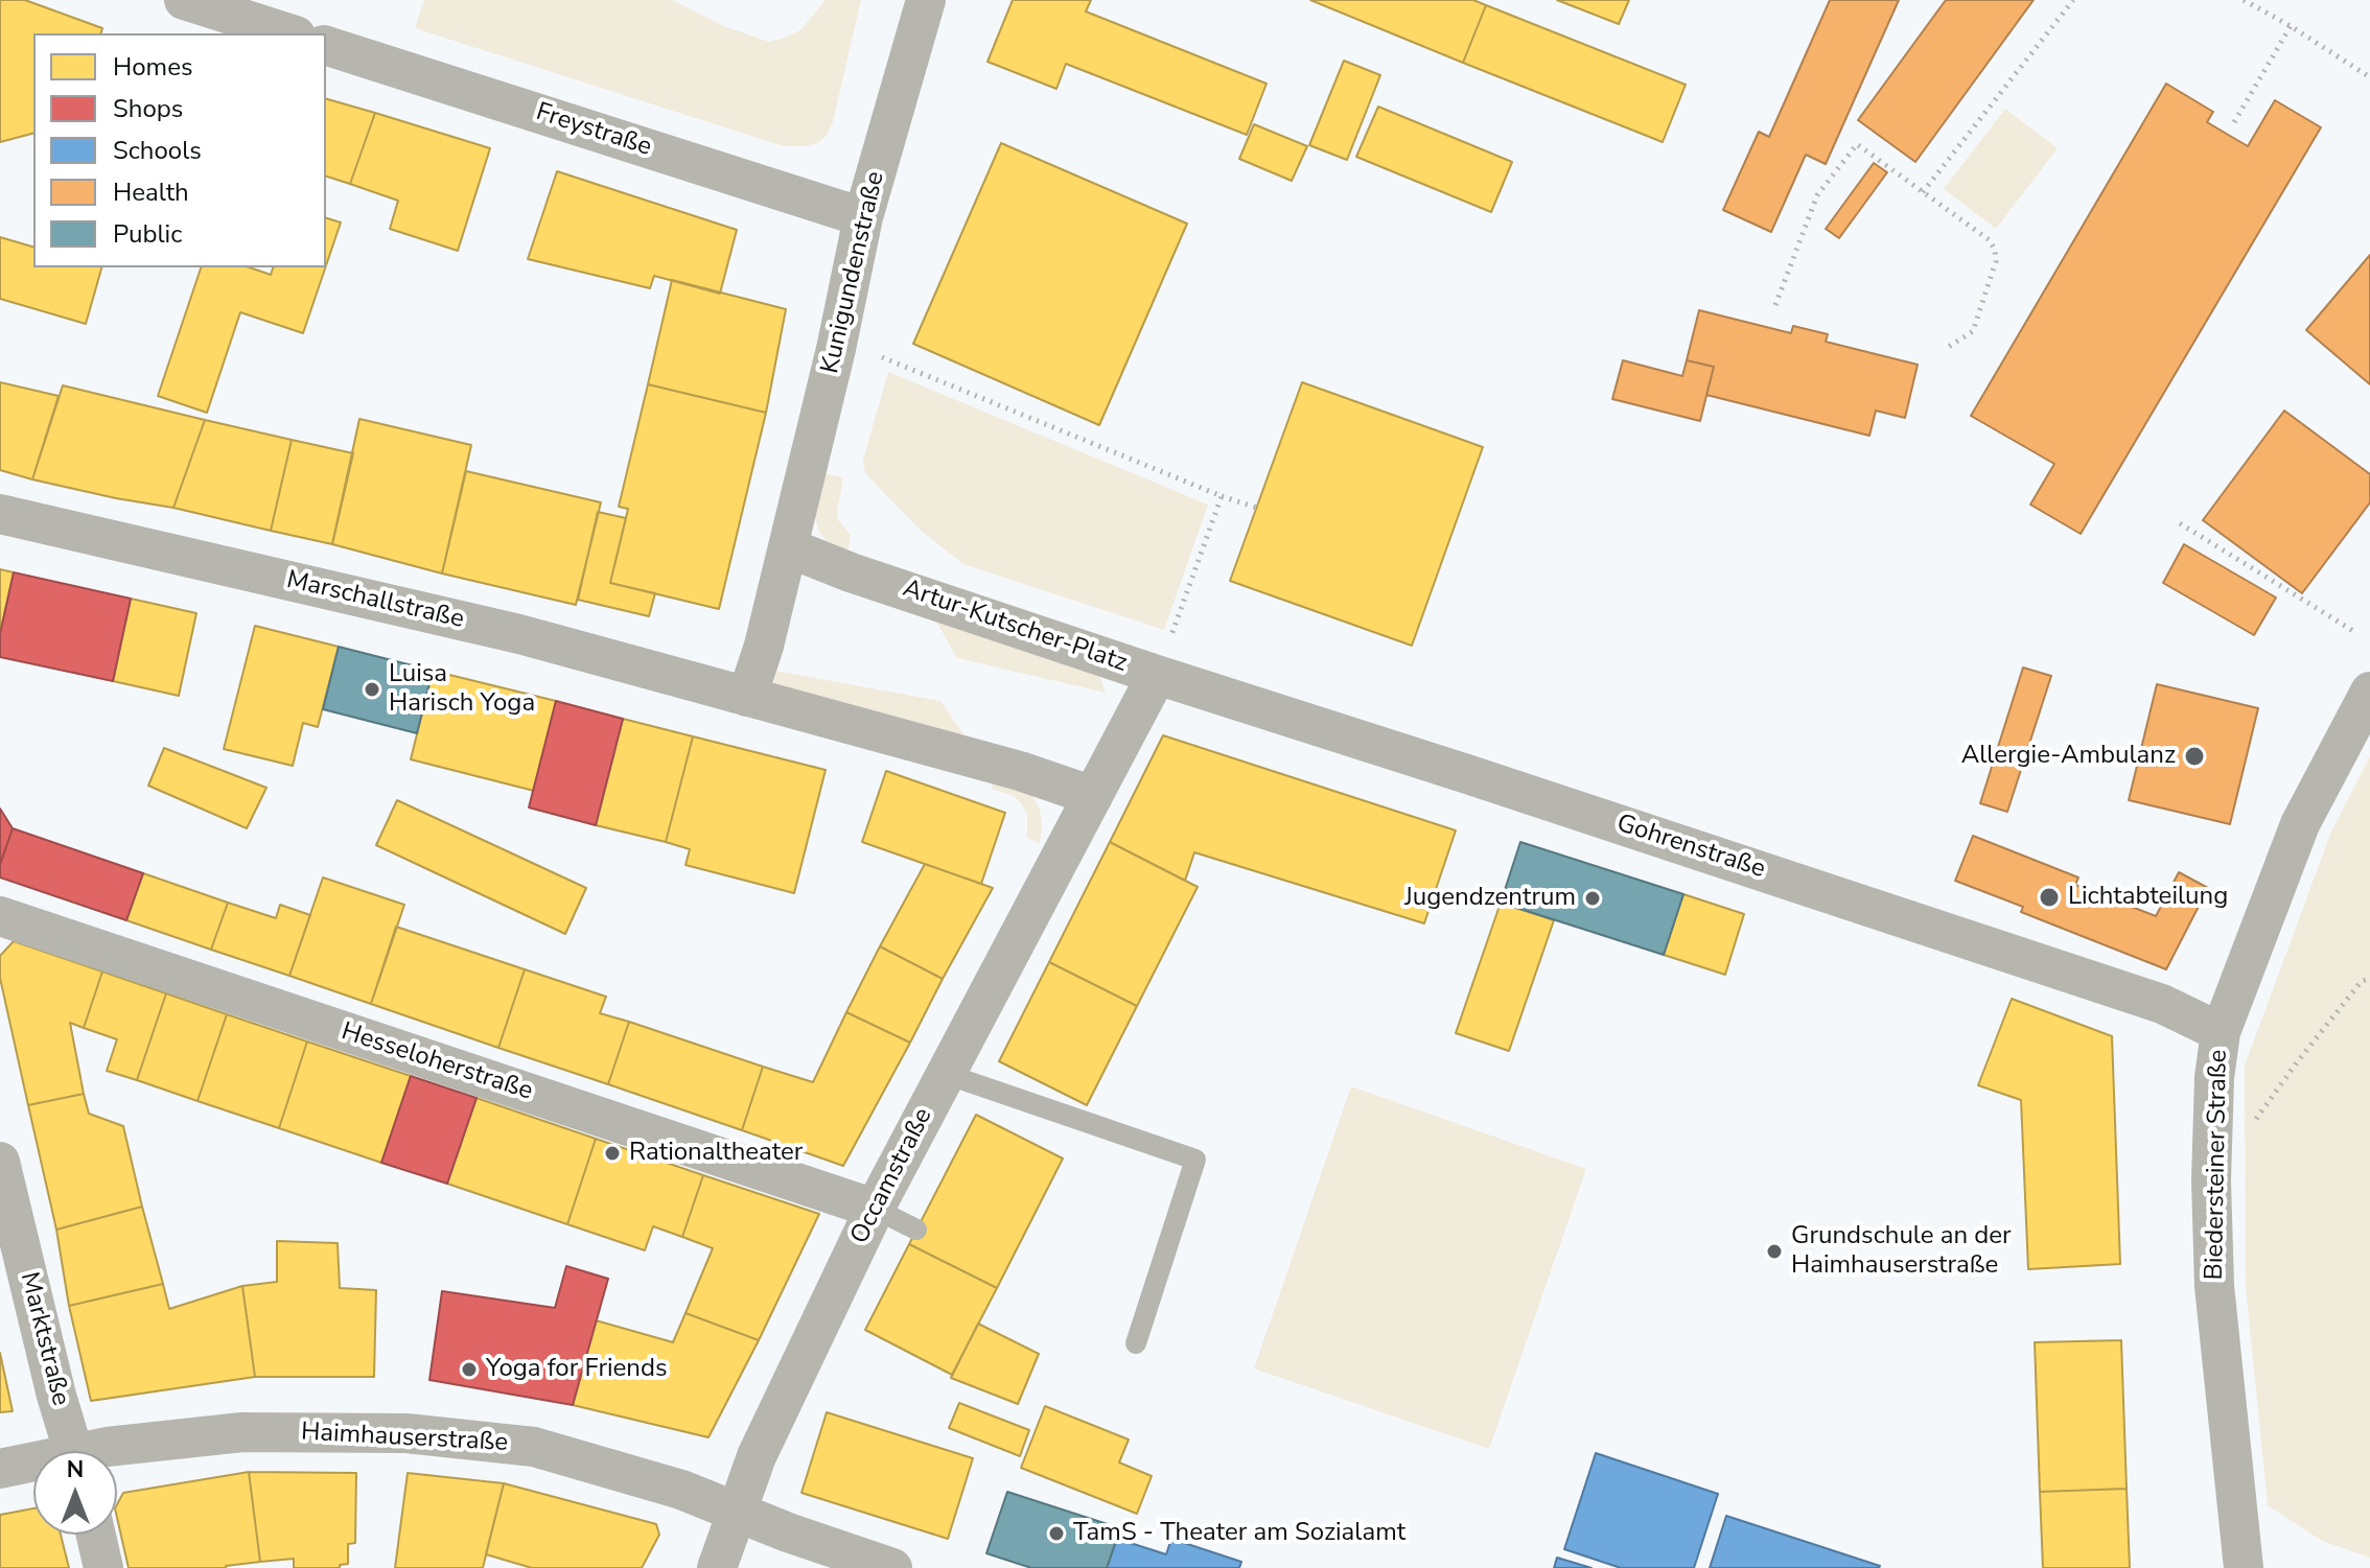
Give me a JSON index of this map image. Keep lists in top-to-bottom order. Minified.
{"streets":{"street":["Freystraße","Kunigundenstraße","Marschallstraße","Artur-Kutscher-Platz","Gohrenstraße","Hesseloherstraße","Biedersteiner Straße","Occamstraße","Marktstraße","Haimhauserstraße"]},"crossings":[["Freystraße","Kunigundenstraße"],["Kunigundenstraße","Artur-Kutscher-Platz"],["Artur-Kutscher-Platz","Gohrenstraße"],["Artur-Kutscher-Platz","Occamstraße"],["Gohrenstraße","Biedersteiner Straße"],["Hesseloherstraße","Occamstraße"],["Occamstraße","Haimhauserstraße"]],"places":["Luisa Harisch Yoga","Allergie-Ambulanz","Lichtabteilung","Jugendzentrum","Rationaltheater","Grundschule an der Haimhauserstraße","Yoga for Friends","TamS - Theater am Sozialamt"],"legend":["Homes","Shops","Schools","Health","Public"],"north":"top"}
